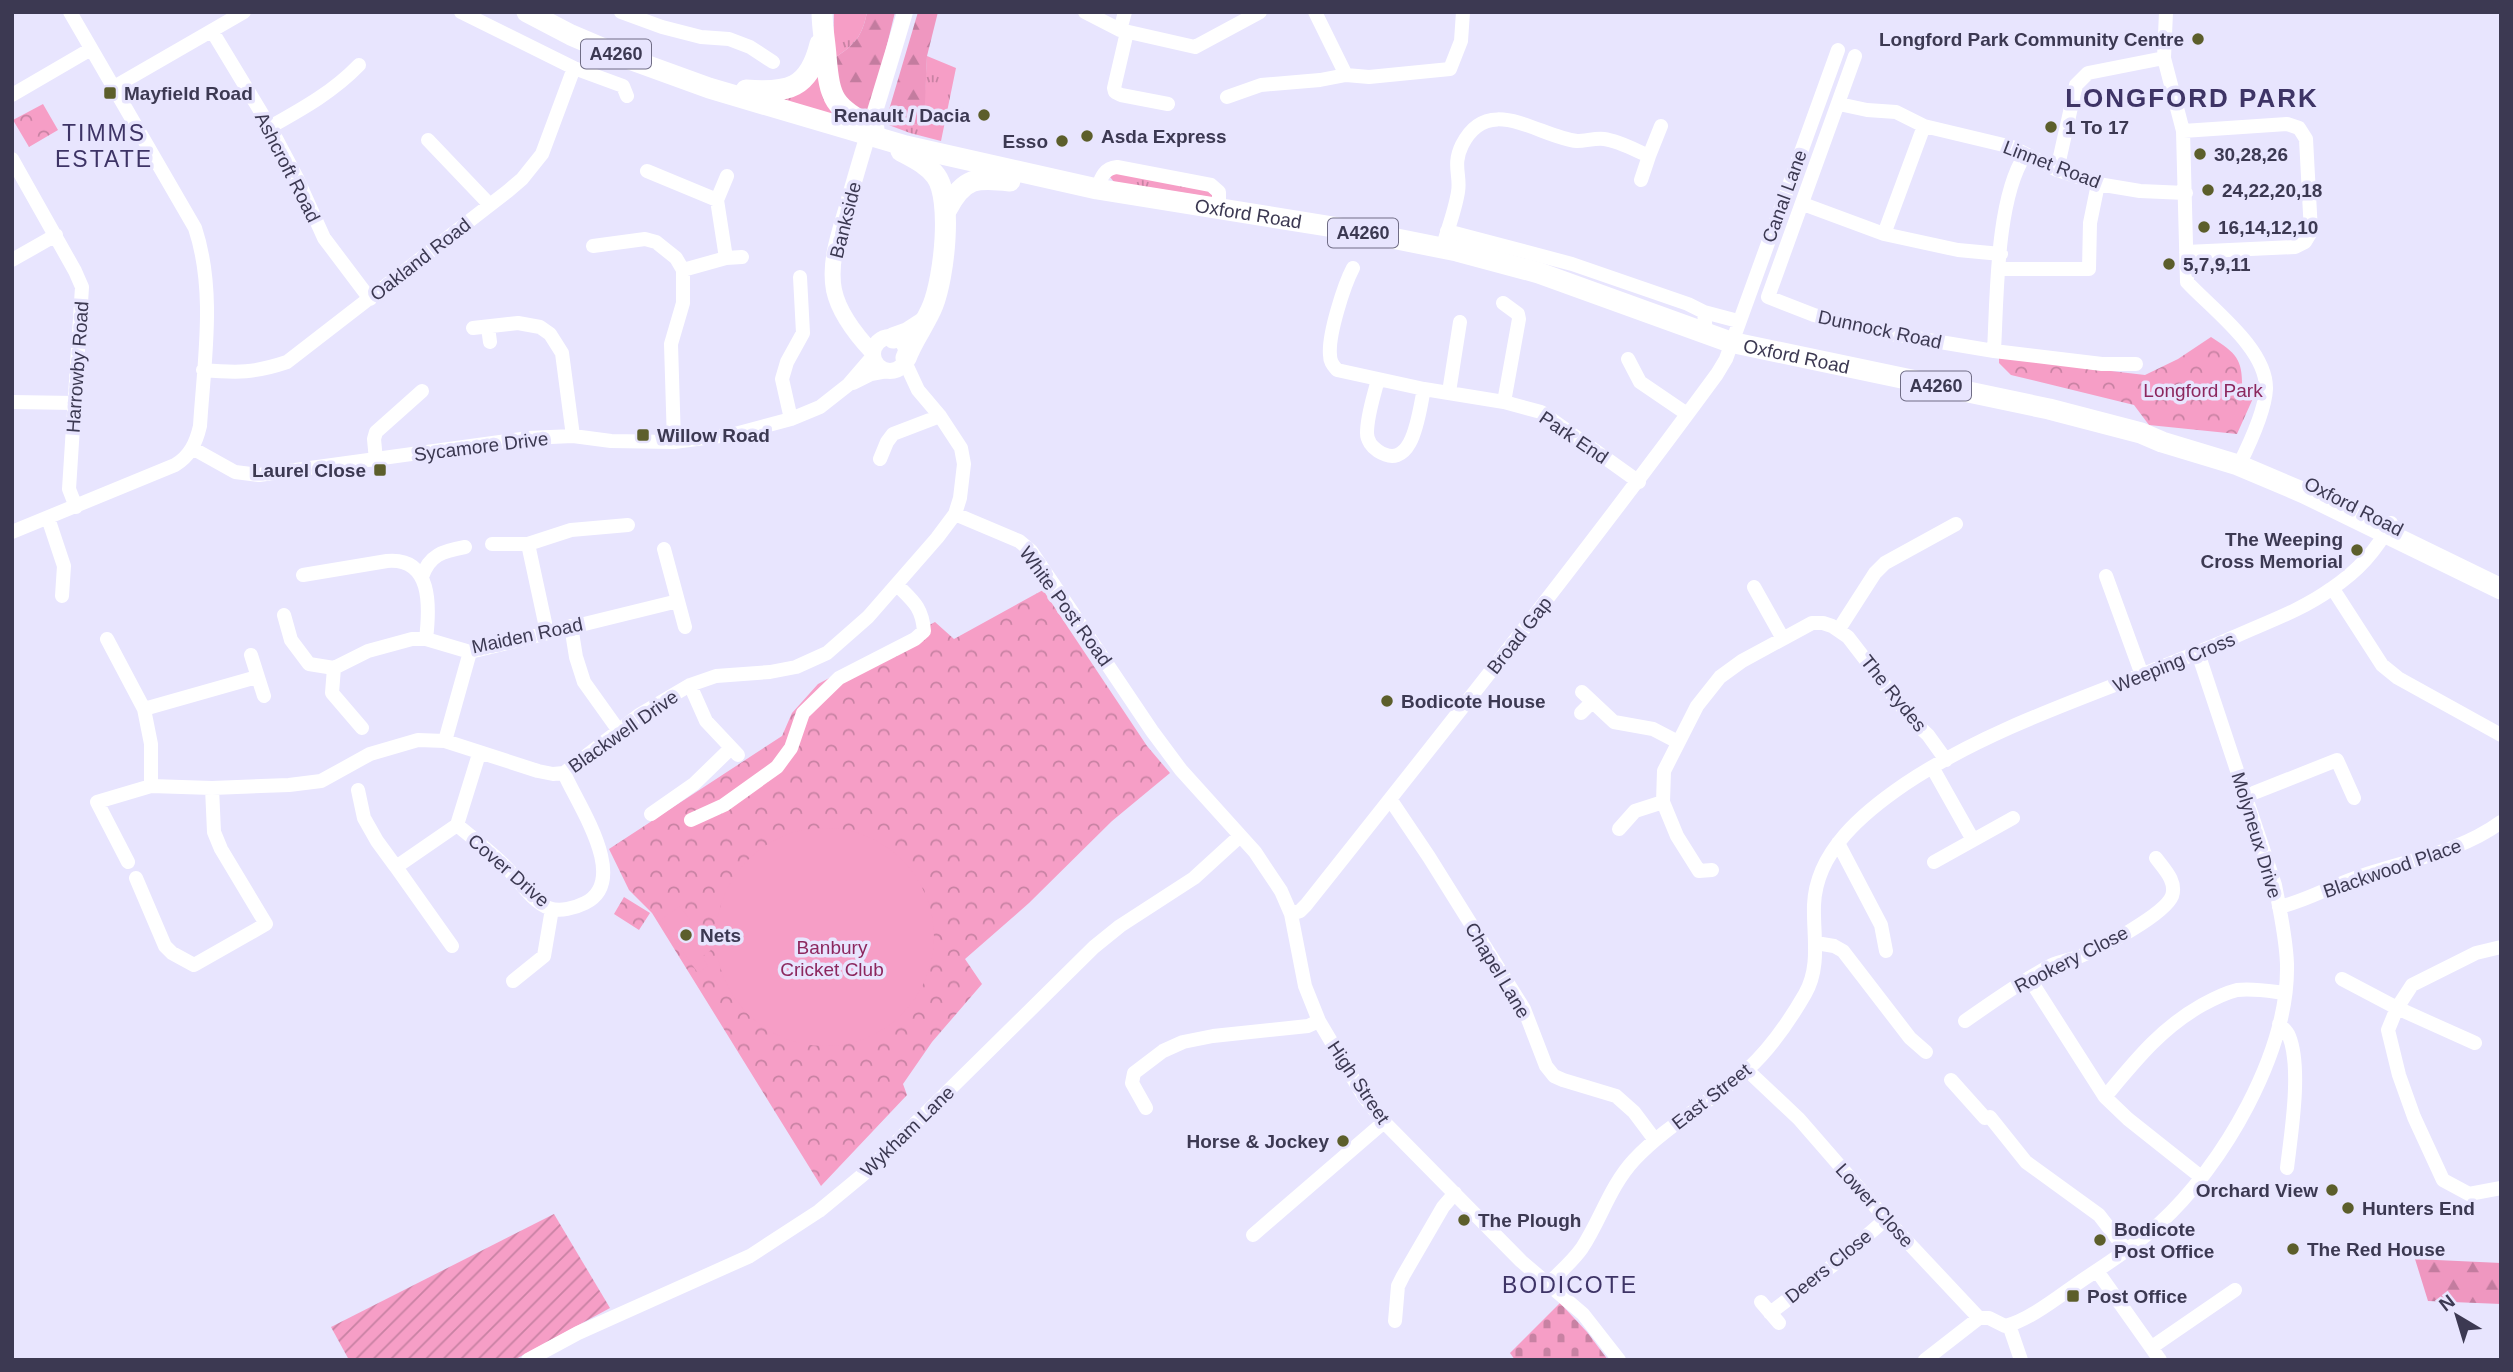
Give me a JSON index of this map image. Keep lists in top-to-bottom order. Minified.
{"streets":{"main road":["A4260","Oxford Road"],"street":["Linnet Road","Ashcroft Road","Canal Lane","Bankside","Oakland Road","Dunnock Road","Harrowby Road","Park End","Sycamore Drive","White Post Road","Maiden Road","Broad Gap","Weeping Cross","The Rydes","Blackwell Drive","Molyneux Drive","Blackwood Place","Cover Drive","Rookery Close","Chapel Lane","High Street","East Street","Wykham Lane","Lower Close","Deers Close"]},"crossings":[["Ashcroft Road","Oakland Road"],["Canal Lane","Oxford Road"],["Canal Lane","Broad Gap"],["Oxford Road","Broad Gap"],["Oxford Road","Weeping Cross"],["Bankside","Sycamore Drive"],["Park End","Broad Gap"],["White Post Road","Blackwell Drive"],["White Post Road","High Street"],["White Post Road","Wykham Lane"],["Broad Gap","Chapel Lane"],["Broad Gap","High Street"],["Weeping Cross","The Rydes"],["Weeping Cross","Molyneux Drive"],["Weeping Cross","East Street"],["Blackwell Drive","Cover Drive"],["Molyneux Drive","Blackwood Place"],["Chapel Lane","East Street"],["High Street","East Street"],["High Street","Wykham Lane"],["East Street","Lower Close"],["Lower Close","Deers Close"]],"districts":["LONGFORD PARK","TIMMS ESTATE","BODICOTE"],"parks":["Longford Park","Banbury Cricket Club"],"places":{"other":["Longford Park Community Centre","Renault / Dacia","1 To 17","Asda Express","Esso","30,28,26","24,22,20,18","16,14,12,10","5,7,9,11","The Weeping Cross Memorial","Bodicote House","Nets","Horse & Jockey","Orchard View","Hunters End","The Plough","Bodicote Post Office","The Red House"],"transit":["Mayfield Road","Willow Road","Laurel Close","Post Office"]},"north":"top left"}
